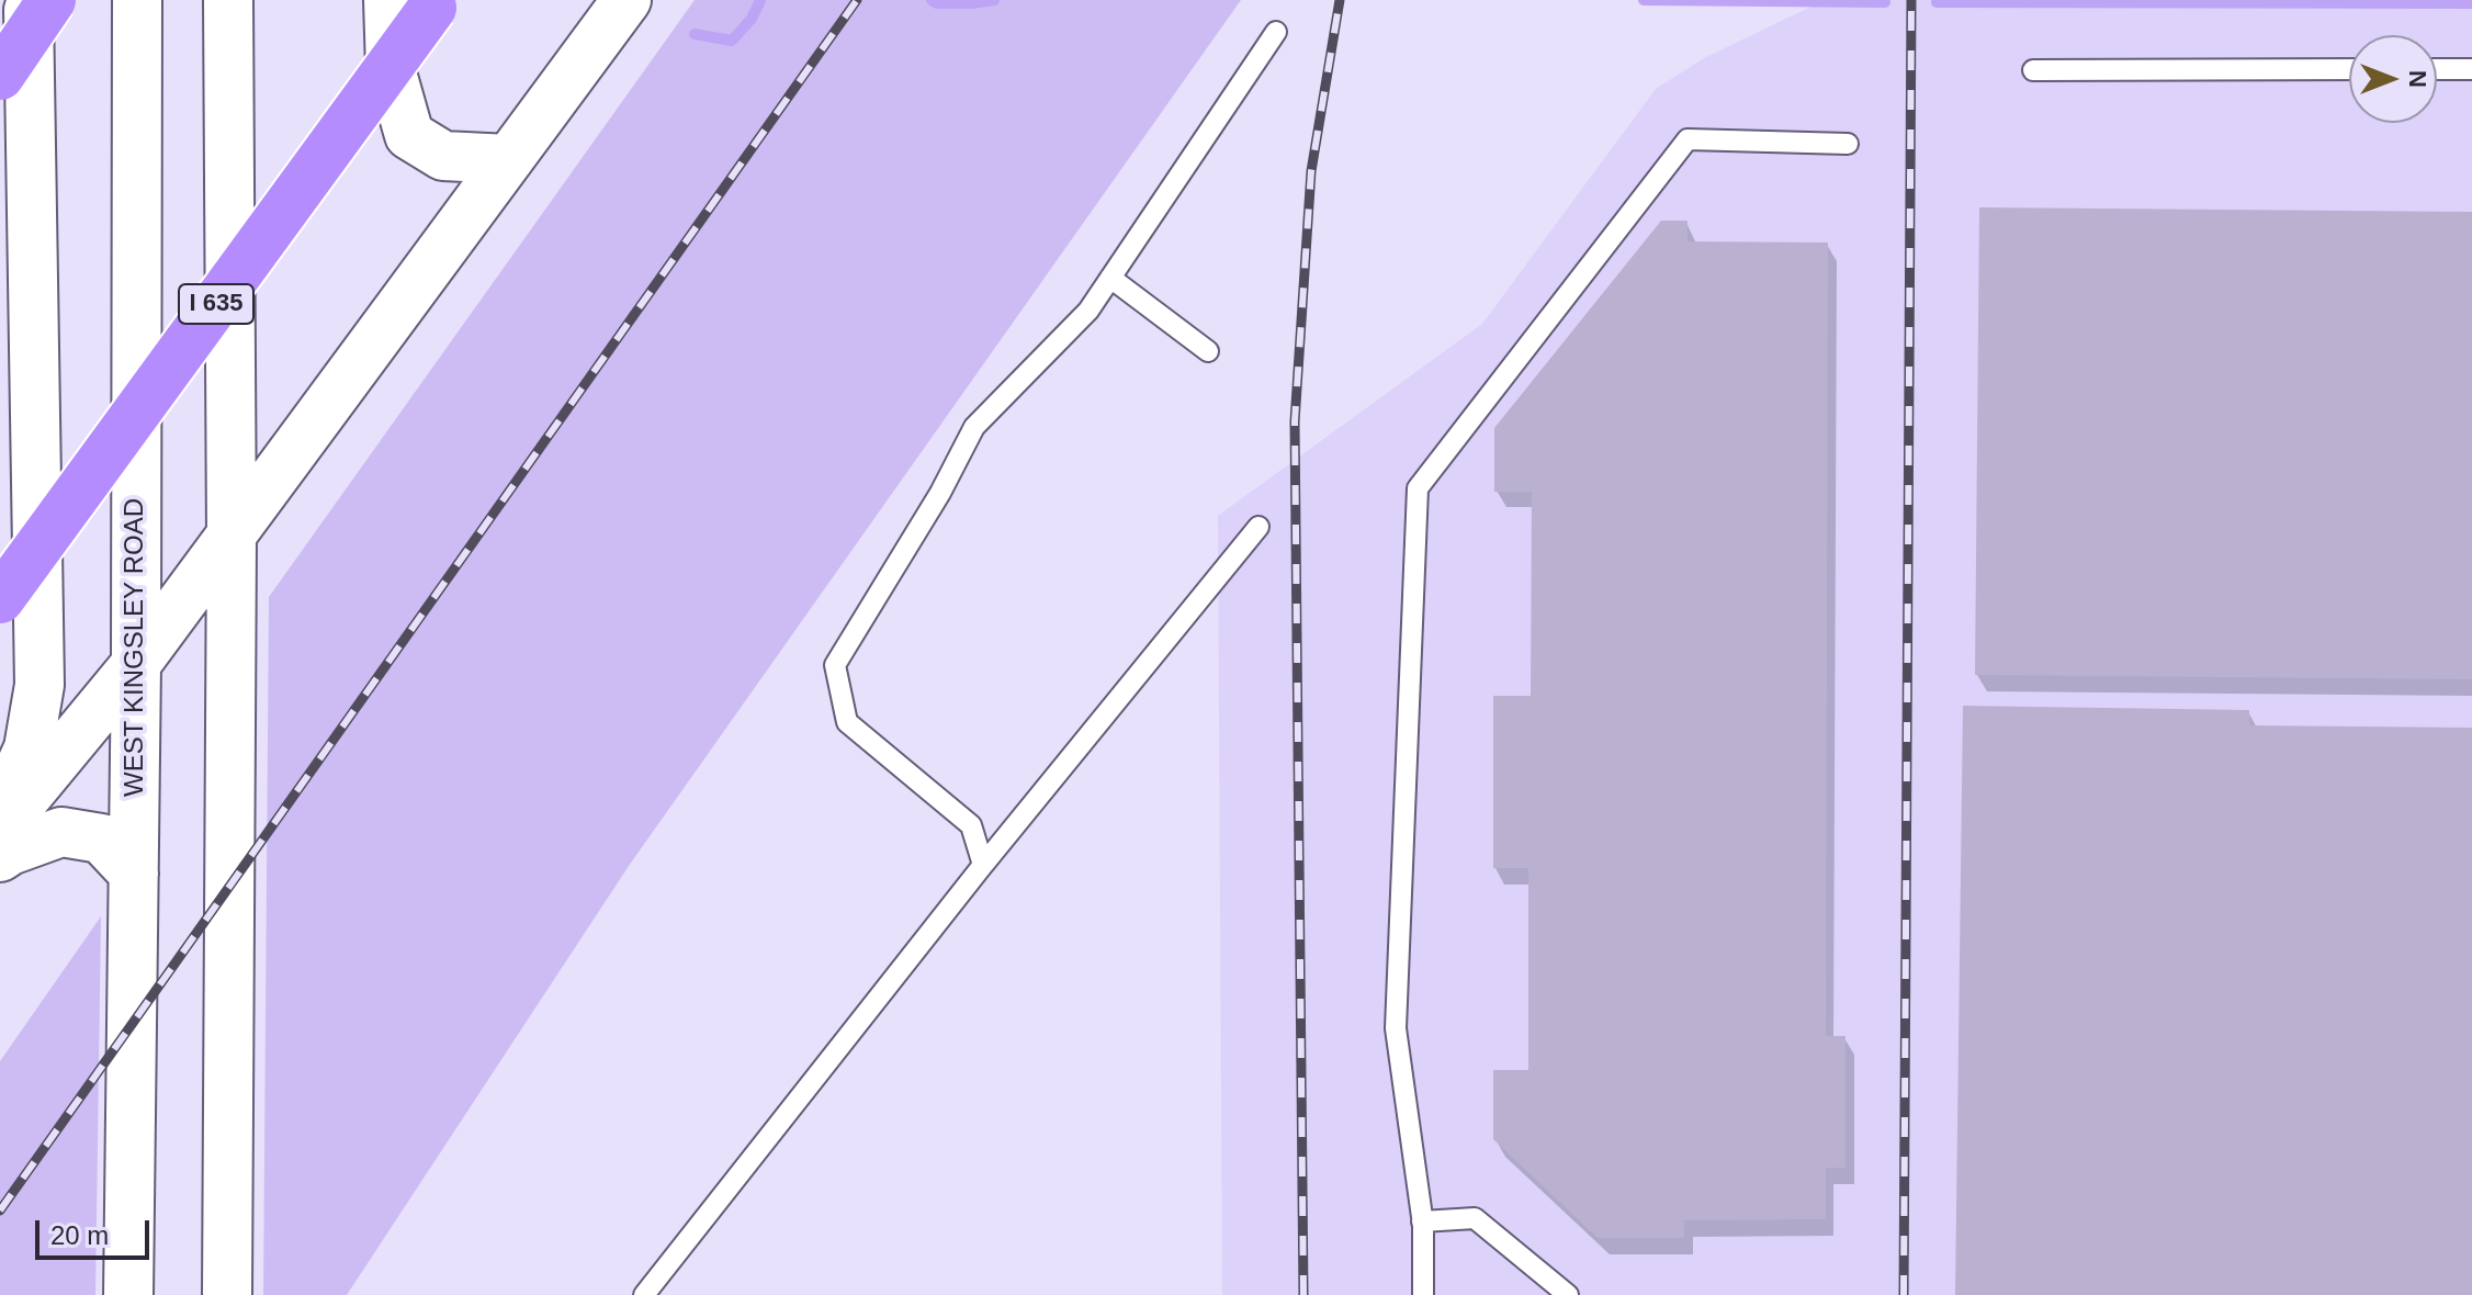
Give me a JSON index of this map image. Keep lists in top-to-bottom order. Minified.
{"streets":{"highway":["I 635"],"main road":["WEST KINGSLEY ROAD"]},"scale_bar":"20 m","north":"right"}
